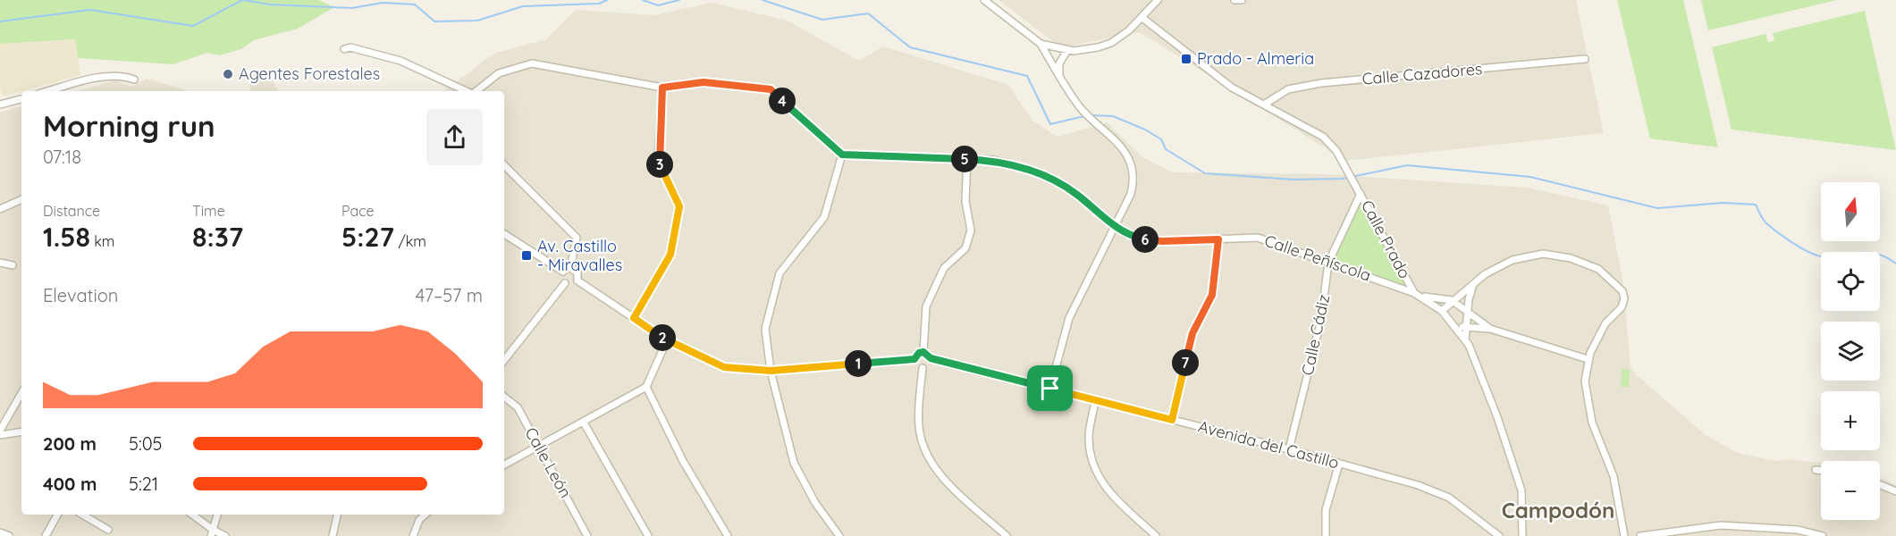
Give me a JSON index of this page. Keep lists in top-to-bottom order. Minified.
{"streets":{"street":["Calle Cazadores","Calle Prado","Calle Peñíscola","Calle Cádiz","Avenida del Castillo","Calle León"]},"crossings":[["Calle Cazadores","Calle Prado"],["Calle Prado","Calle Peñíscola"],["Calle Prado","Calle Cádiz"],["Calle Peñíscola","Calle Cádiz"],["Calle Cádiz","Avenida del Castillo"]],"districts":["Campodón"],"places":{"transit":["Prado - Almeria","Av. Castillo - Miravalles"],"other":["Agentes Forestales"]},"north":"top","page":{"pins":["4","5","3","6","2","7","1"],"heading":["Morning run","07:18"],"map_buttons":["+","−"],"stats":[["Distance","1.58 km"],["Time","8:37"],["Pace","5:27 /km"]],"chart":["Elevation","47–57 m"],"list":[{"name":"200 m","note":"5:05"},{"name":"400 m","note":"5:21"}]}}
